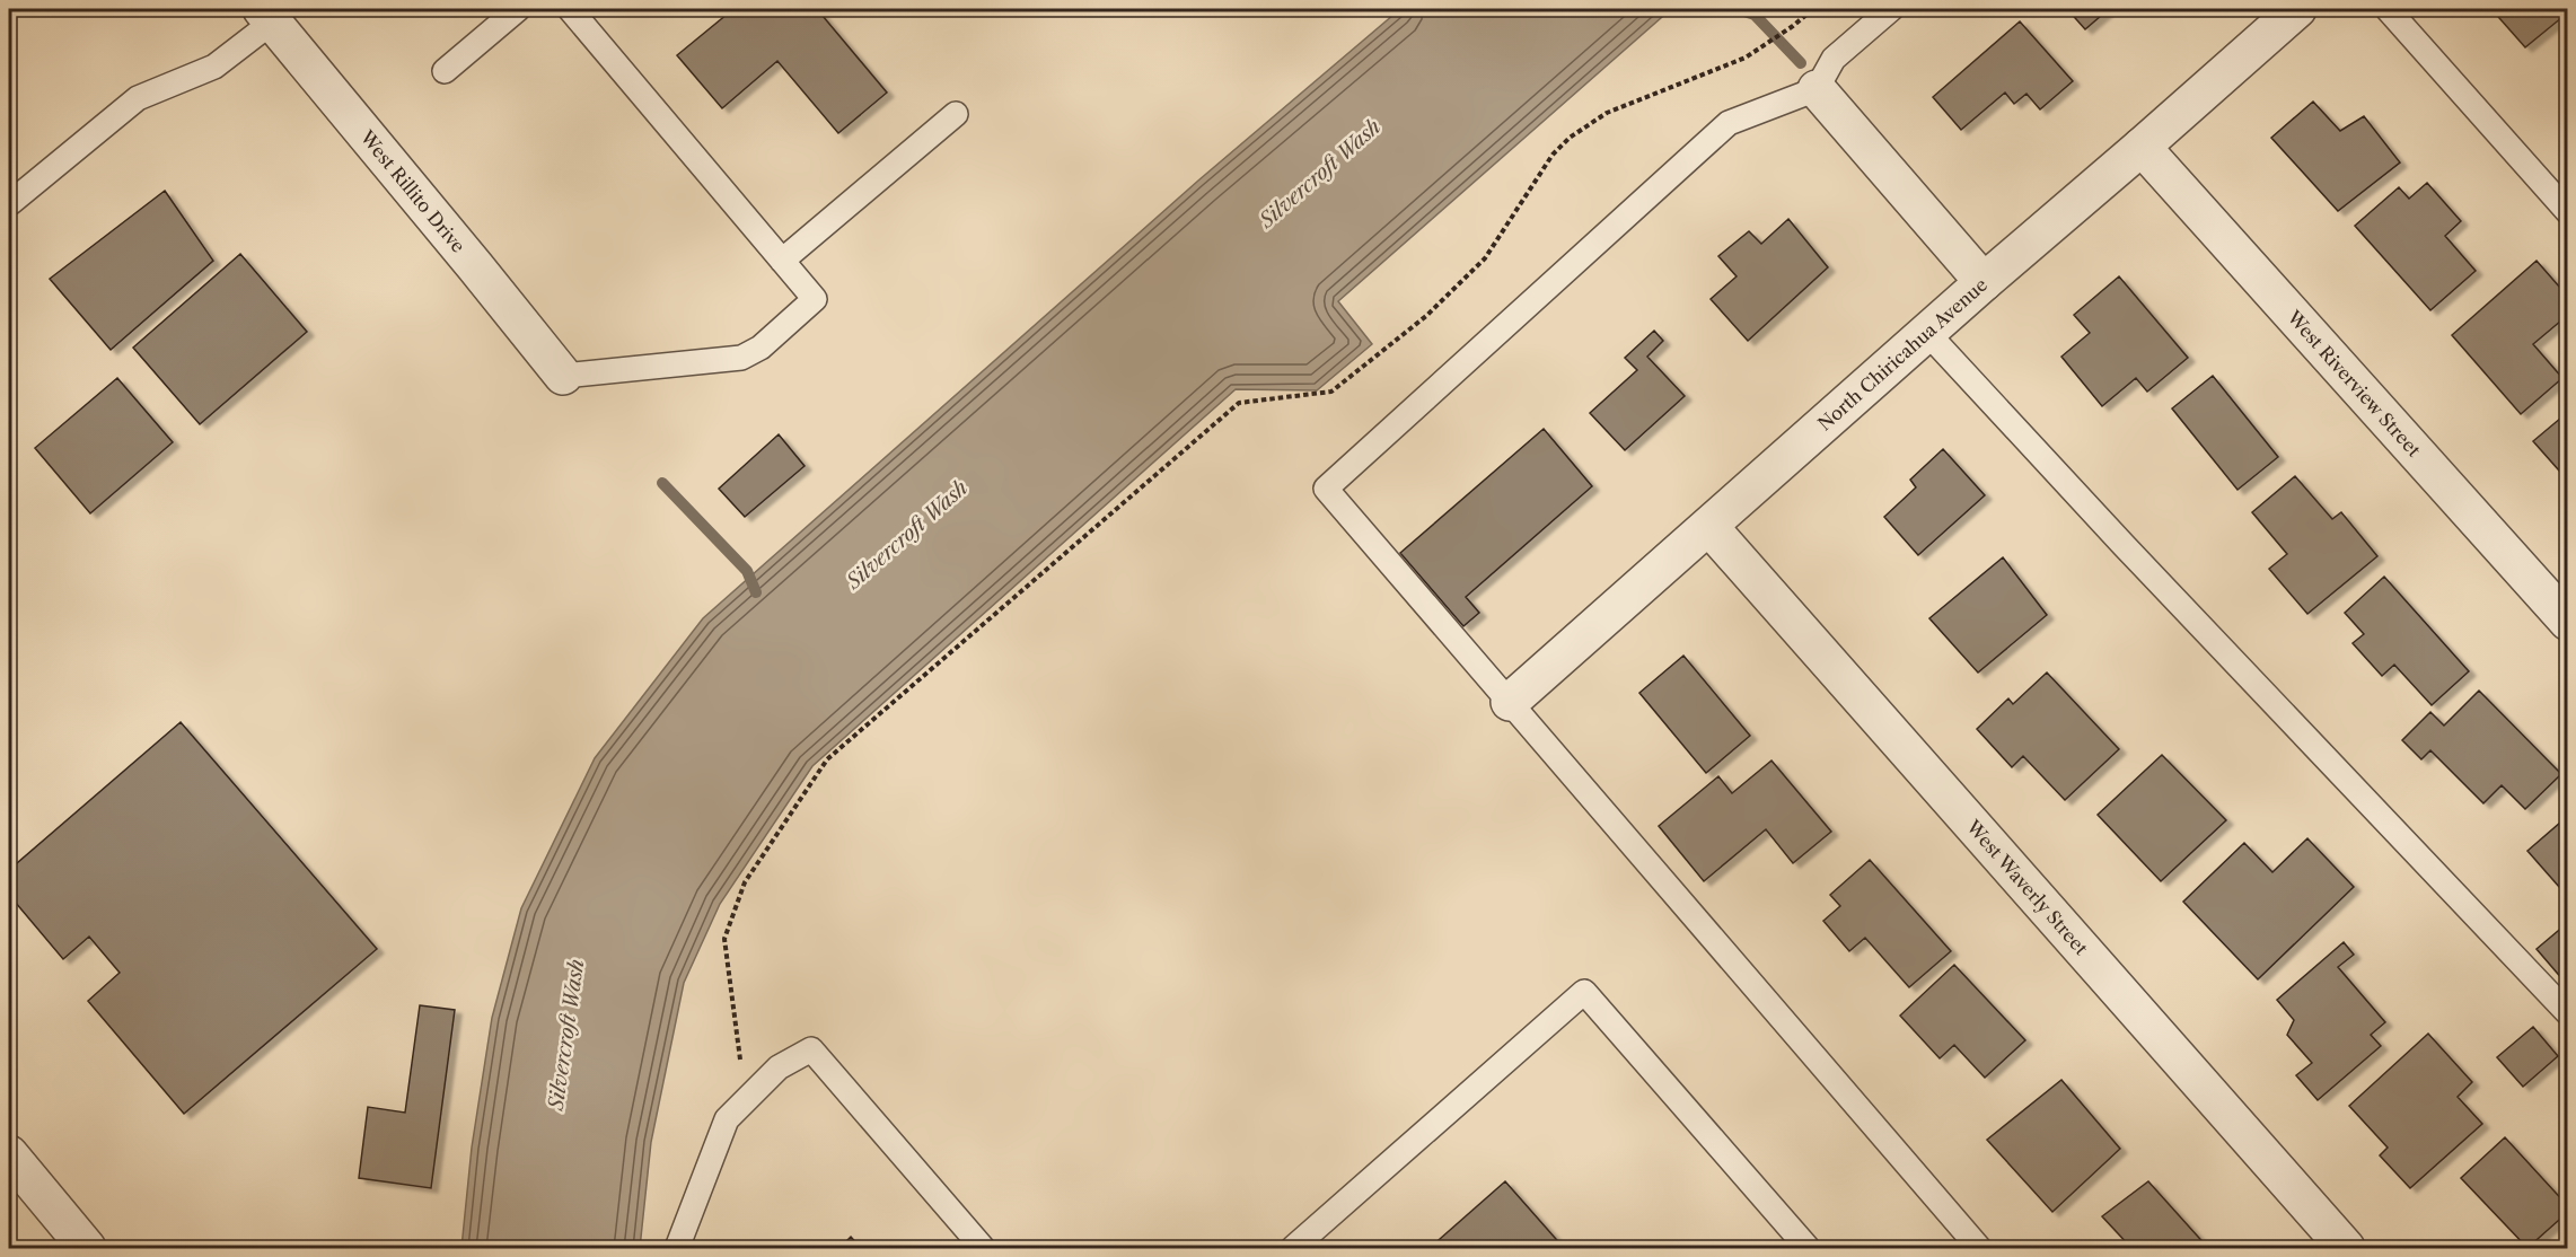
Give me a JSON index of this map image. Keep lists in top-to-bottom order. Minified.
{"streets":{"street":["West Rillito Drive","North Chiricahua Avenue","West Riverview Street","West Waverly Street"]},"crossings":[["North Chiricahua Avenue","West Riverview Street"],["North Chiricahua Avenue","West Waverly Street"]],"water":["Silvercroft Wash"]}
